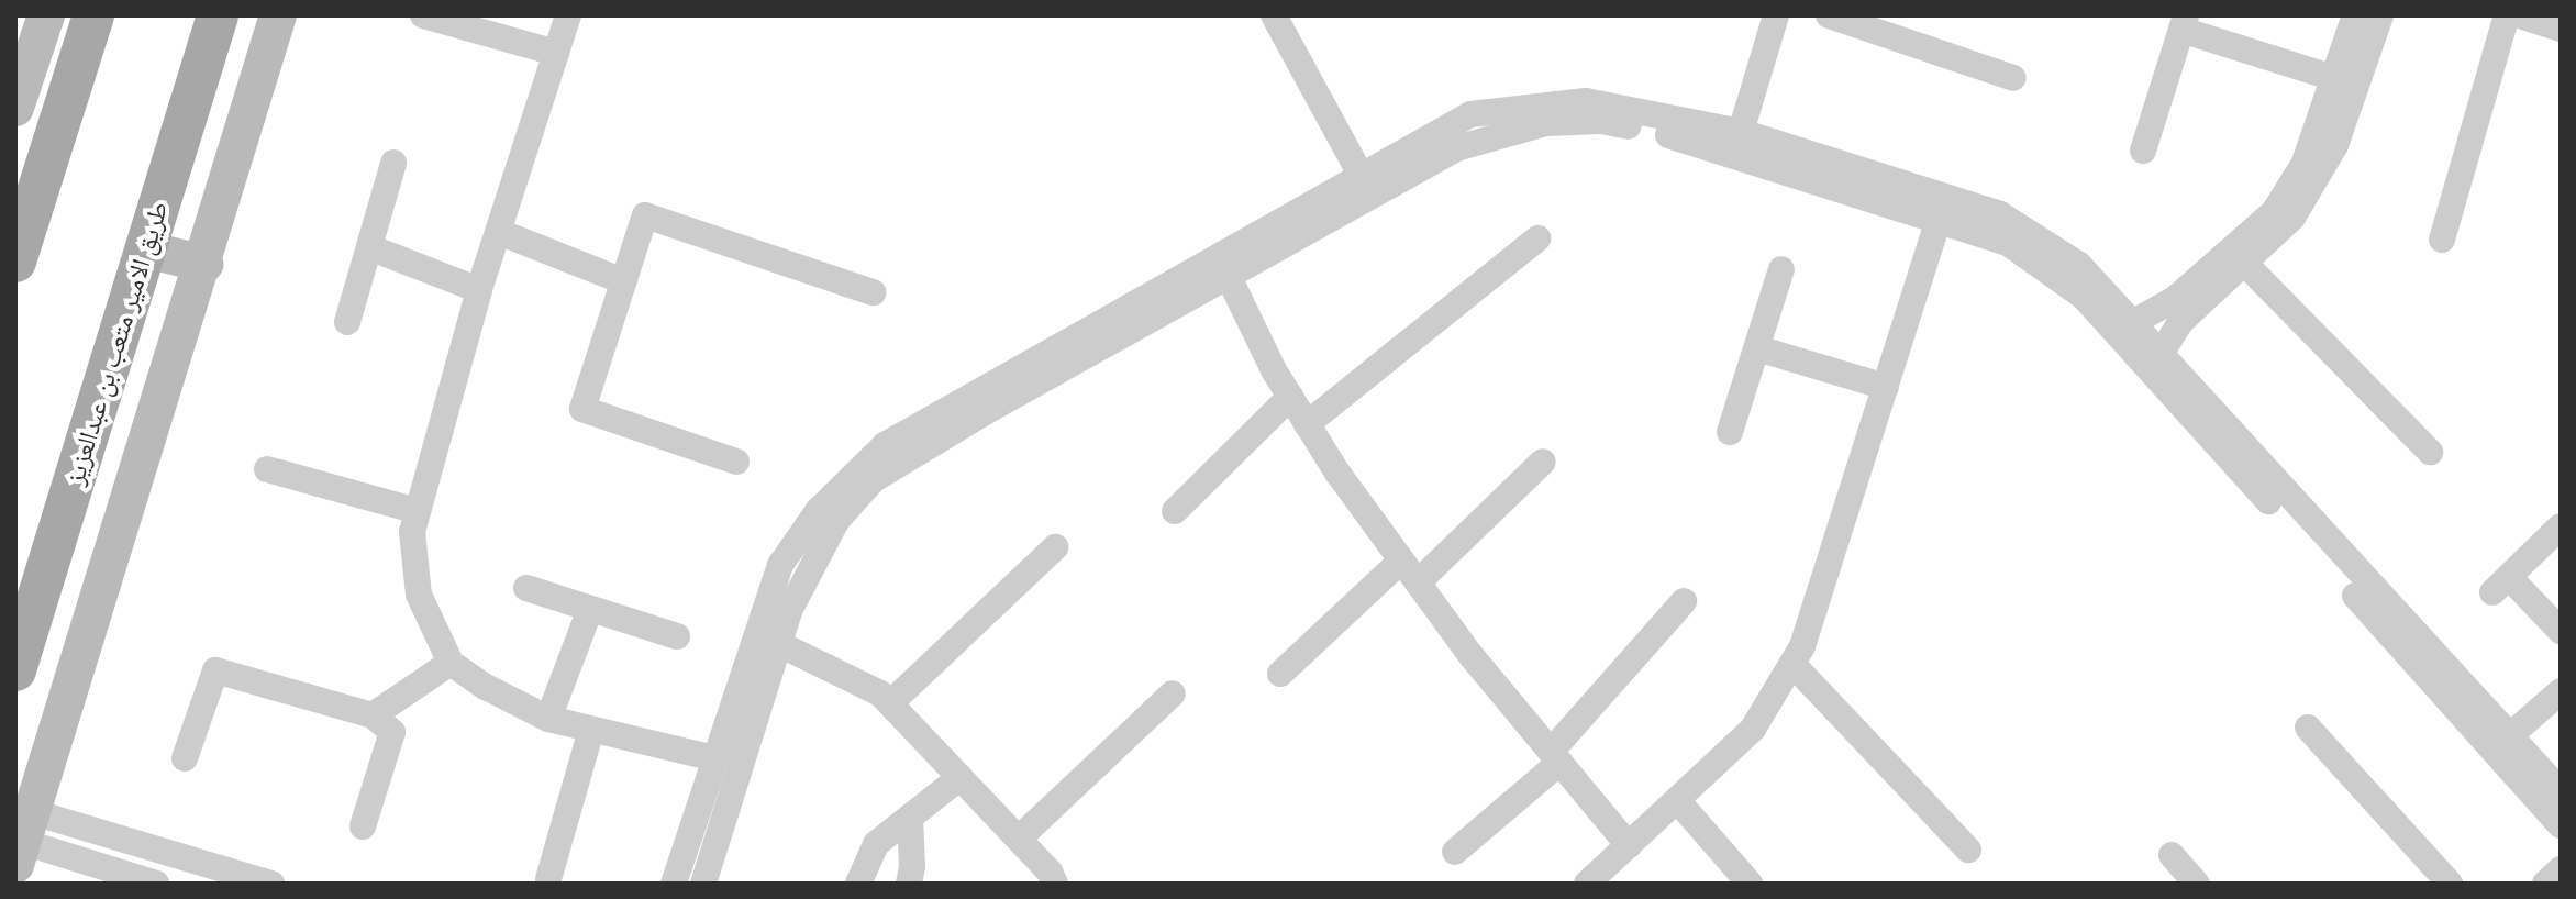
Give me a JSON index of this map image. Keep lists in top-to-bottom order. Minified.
{"streets":{"main road":["طريق الامير متعب بن عبدالعزيز"]}}
